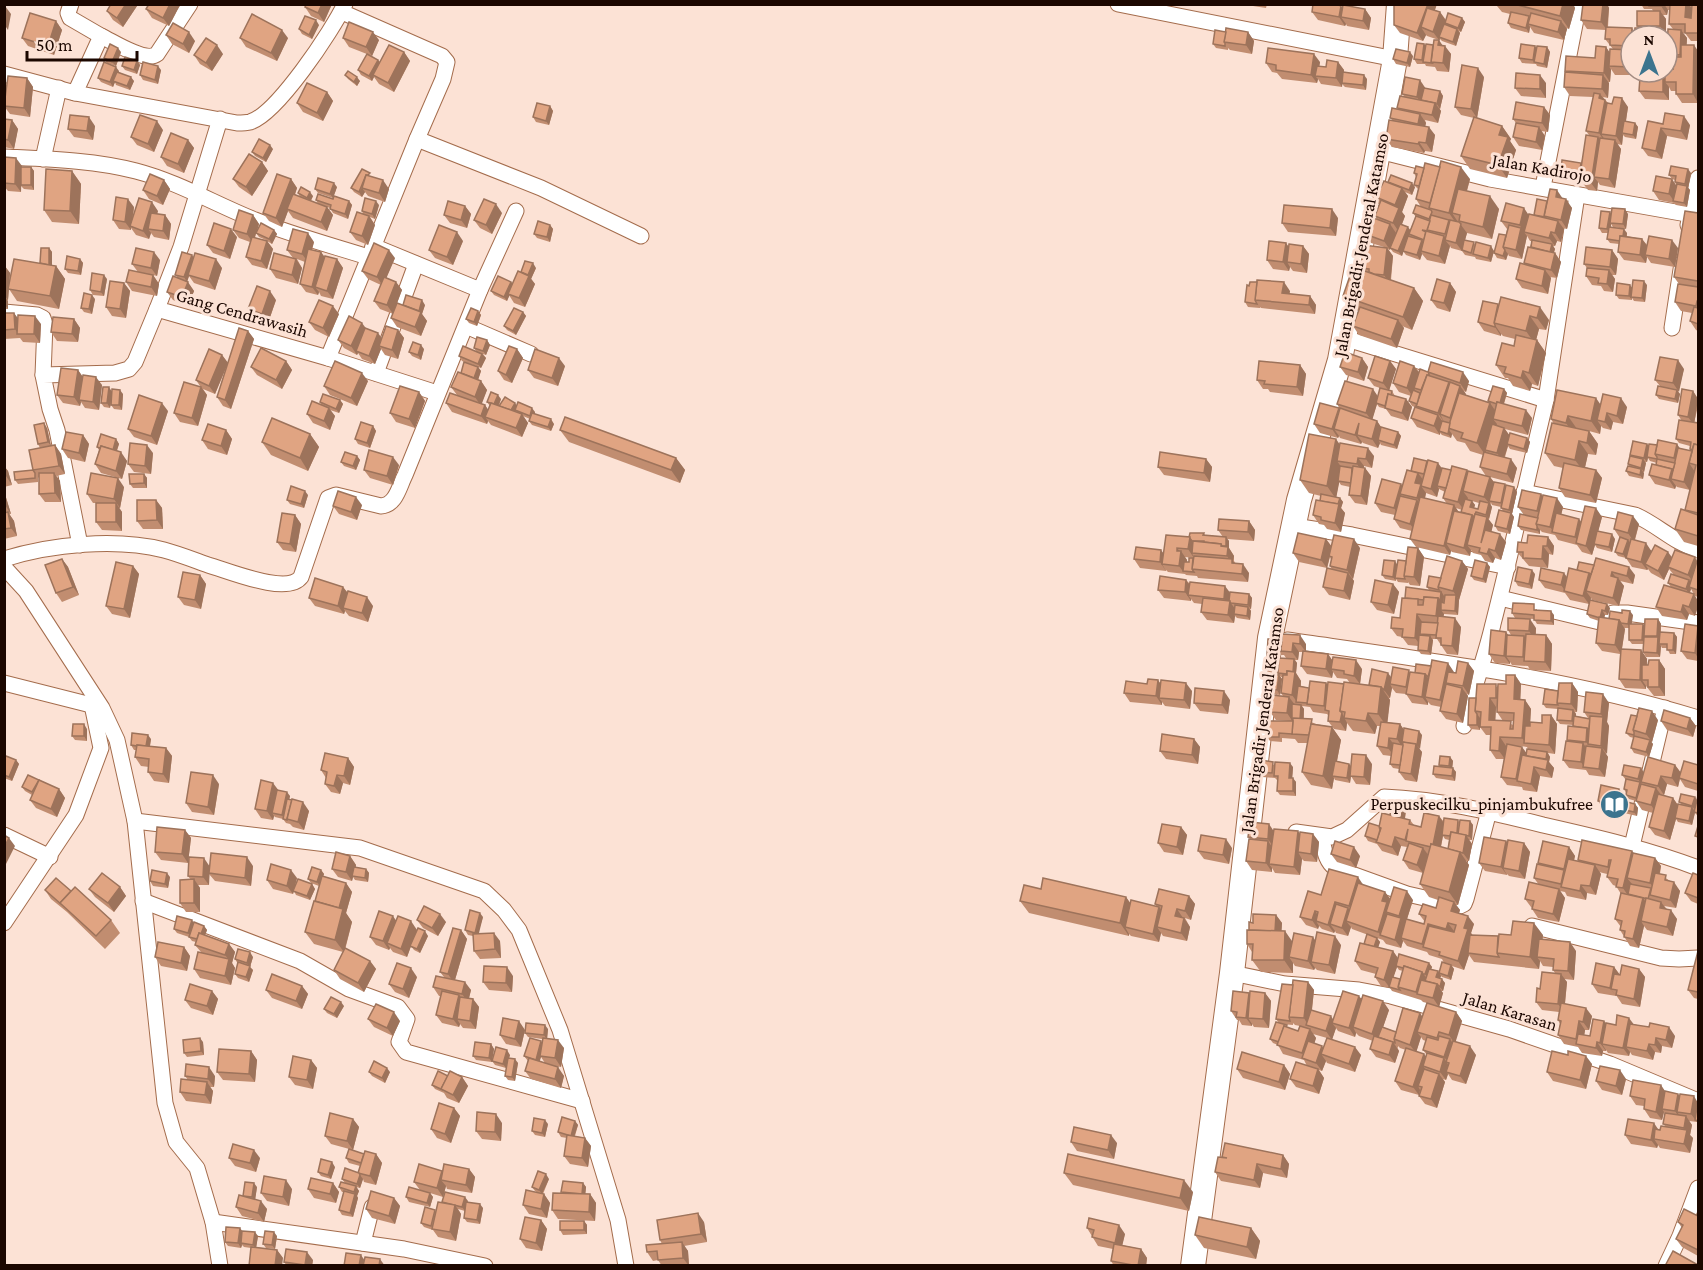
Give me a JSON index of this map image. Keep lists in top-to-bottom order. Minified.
{"streets":{"main road":["Jalan Brigadir Jenderal Katamso"],"street":["Jalan Kadirojo","Gang Cendrawasih","Jalan Karasan"]},"crossings":[["Jalan Kadirojo","Jalan Brigadir Jenderal Katamso"],["Jalan Brigadir Jenderal Katamso","Jalan Karasan"]],"places":{"library":["Perpuskecilku_pinjambukufree"]},"scale_bar":"50 m","north":"top"}
